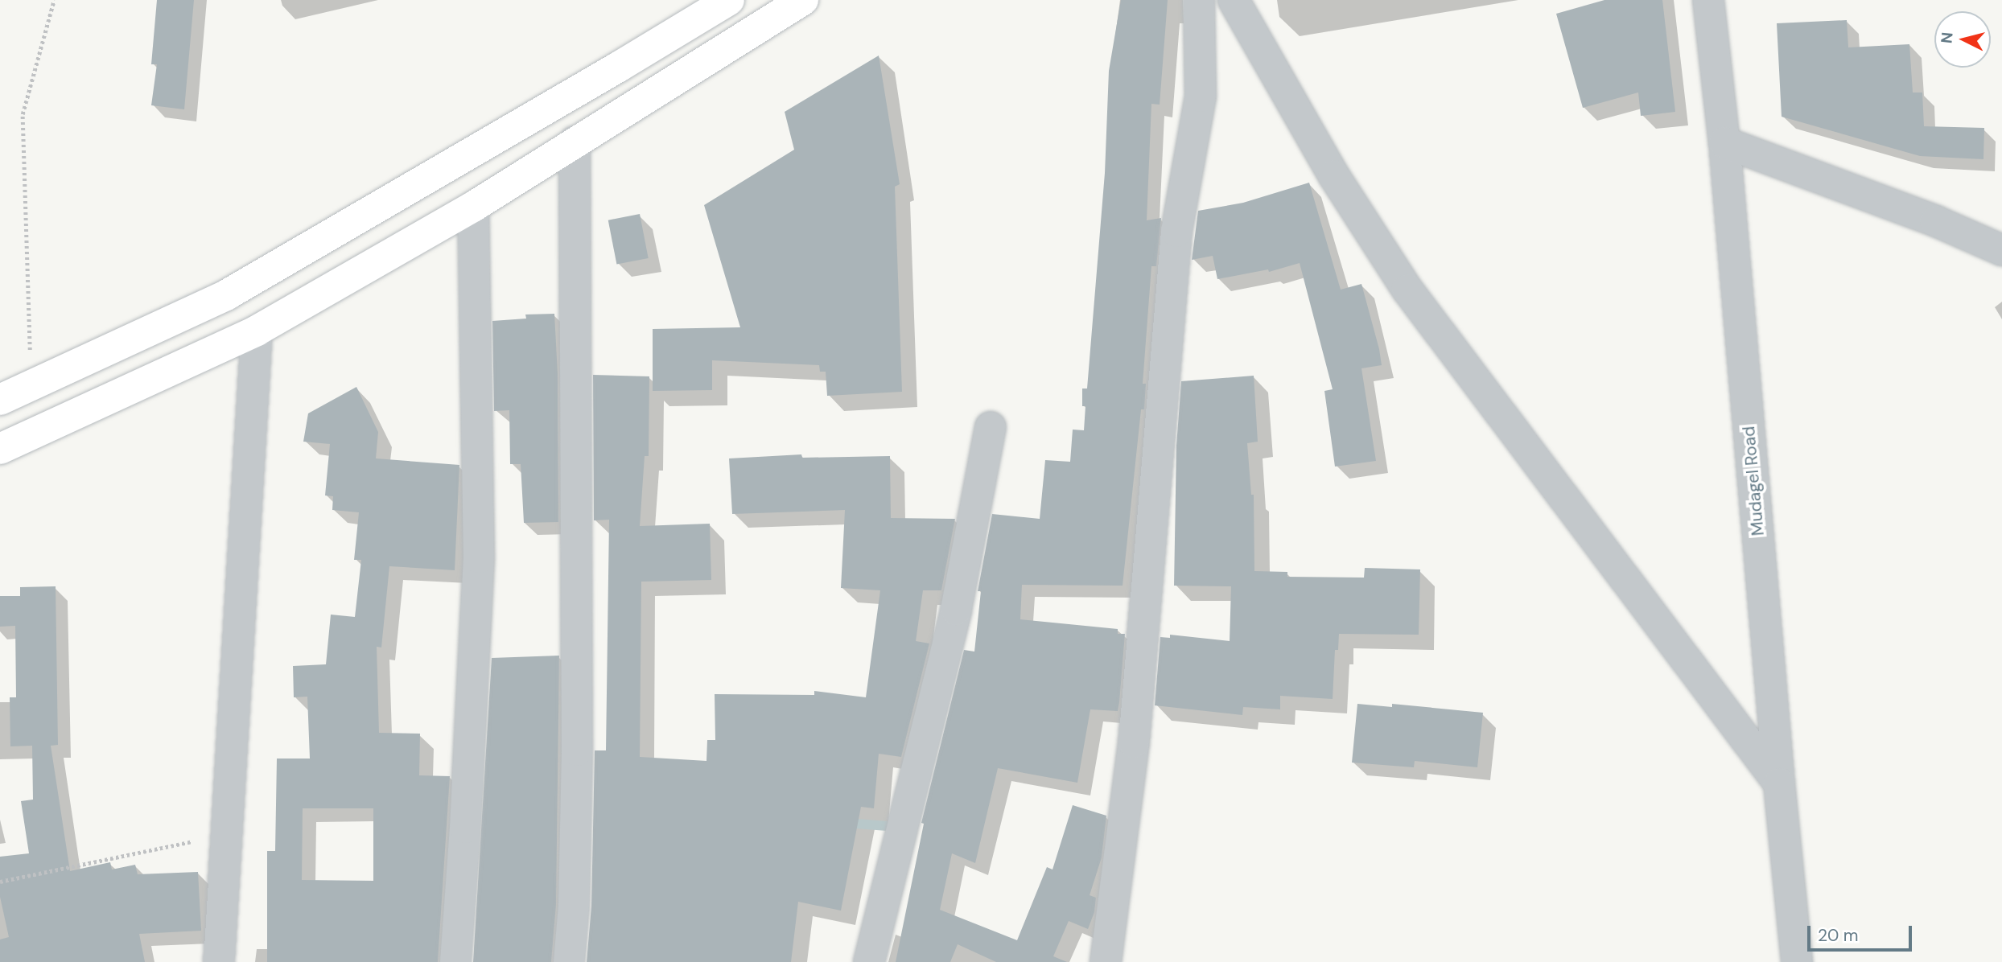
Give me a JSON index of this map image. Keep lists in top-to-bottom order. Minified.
{"streets":{"street":["Mudagel Road"]},"scale_bar":"20 m","north":"left"}
